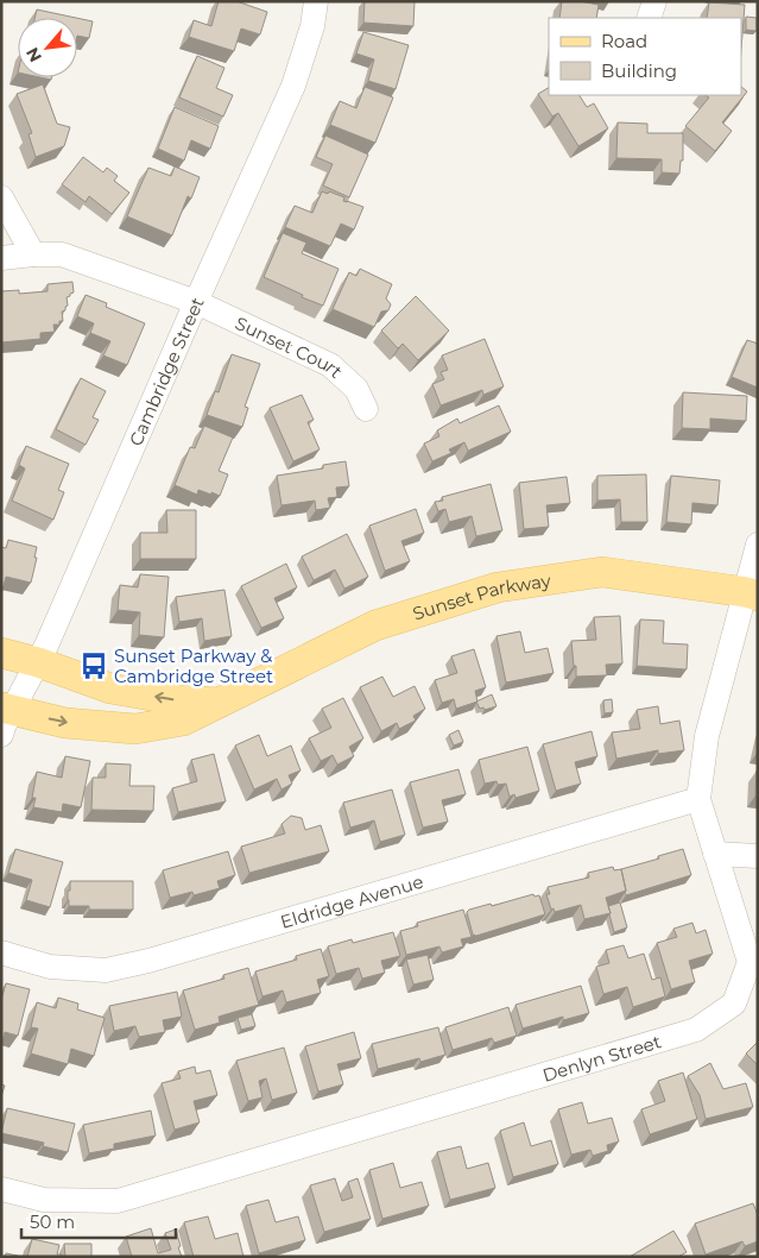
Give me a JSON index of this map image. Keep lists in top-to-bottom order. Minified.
{"streets":{"main road":["Sunset Parkway"],"street":["Sunset Court","Cambridge Street","Eldridge Avenue","Denlyn Street"]},"crossings":[["Sunset Court","Cambridge Street"],["Cambridge Street","Sunset Parkway"],["Sunset Parkway","Denlyn Street"],["Eldridge Avenue","Denlyn Street"]],"places":{"bus stop":["Sunset Parkway & Cambridge Street"]},"legend":["Road","Building"],"scale_bar":"50 m","north":"bottom left"}
